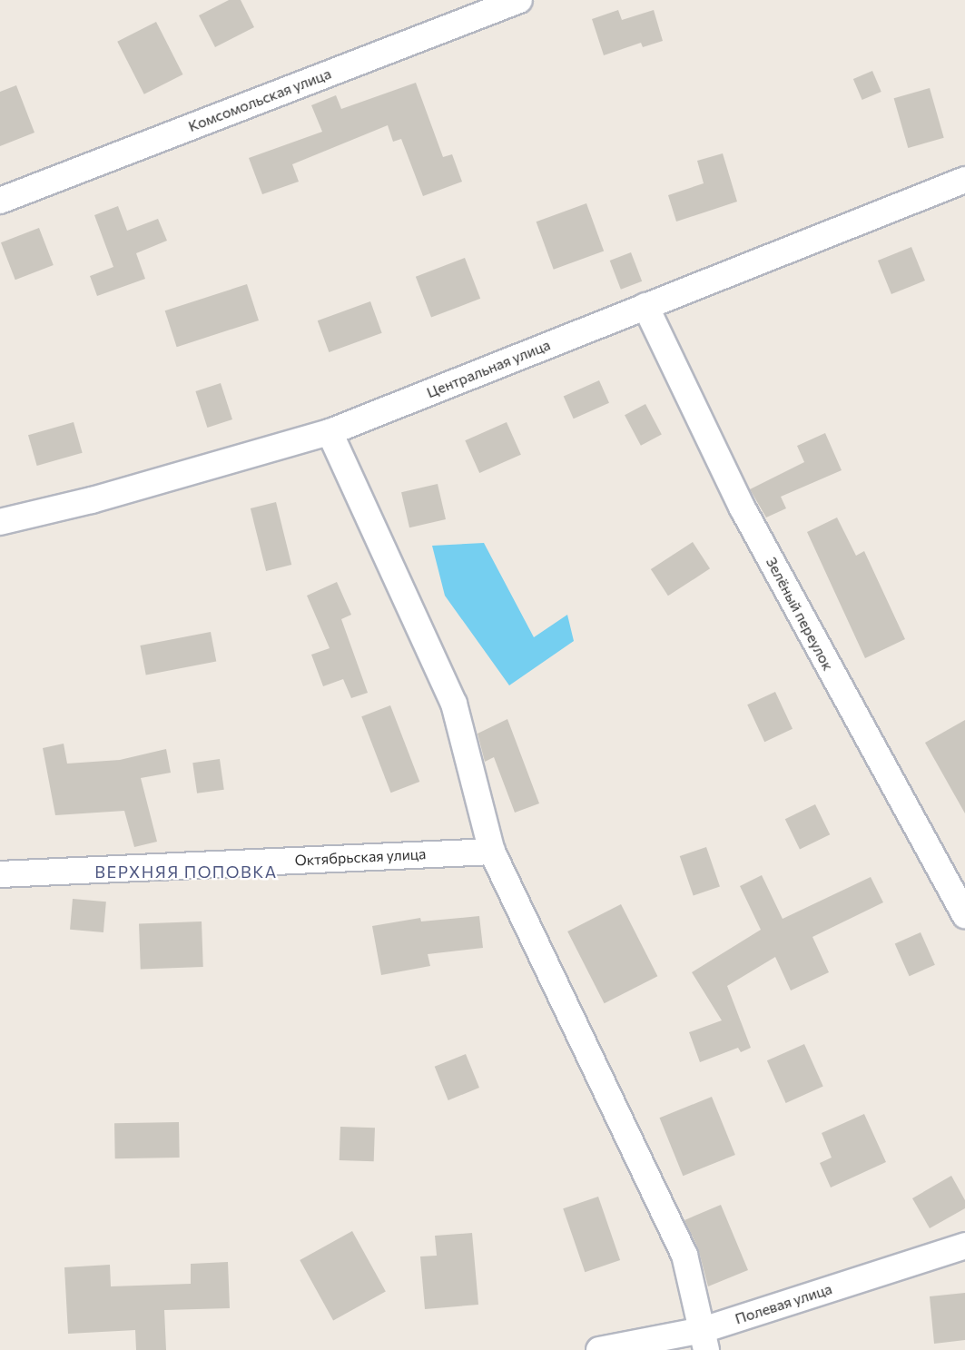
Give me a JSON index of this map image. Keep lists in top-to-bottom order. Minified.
{"streets":{"street":["Комсомольская улица","Центральная улица","Зелёный переулок","Октябрьская улица","Полевая улица"]},"crossings":[["Центральная улица","Зелёный переулок"]],"districts":["ВЕРХНЯЯ ПОПОВКА"]}
